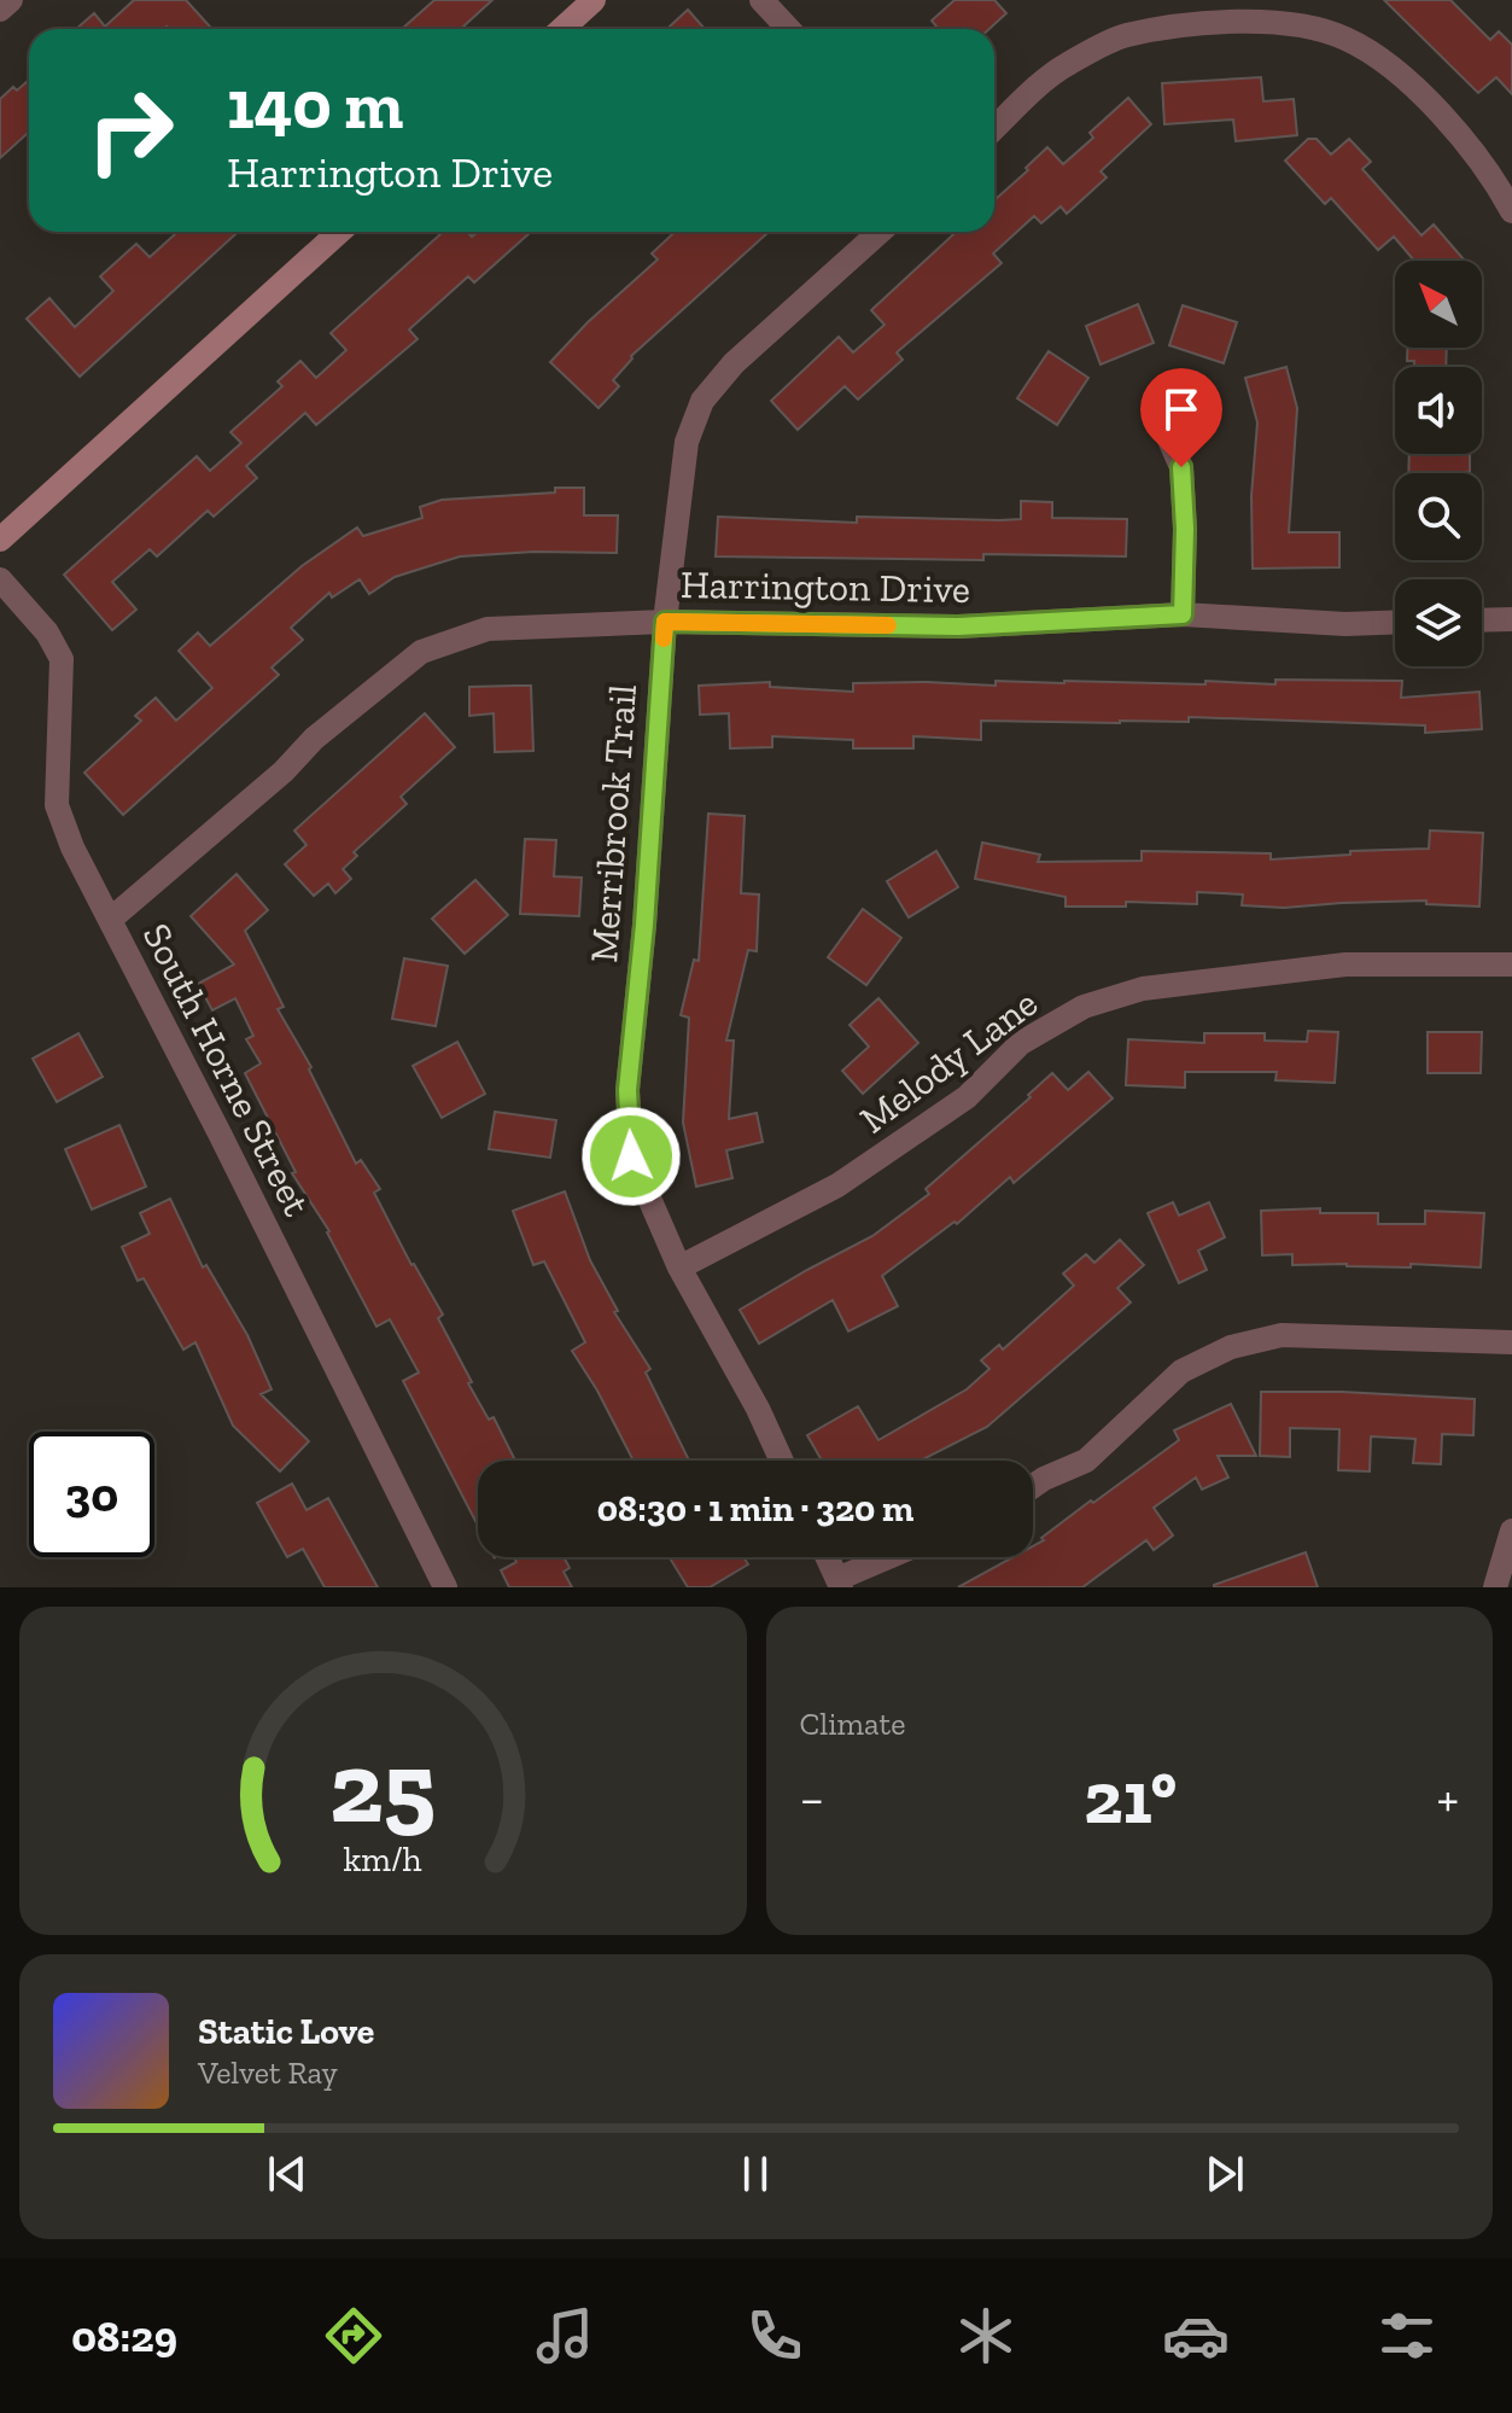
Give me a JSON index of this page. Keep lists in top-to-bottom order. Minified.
{"streets":{"street":["Harrington Drive","Merribrook Trail","Melody Lane","South Horne Street"]},"crossings":[["Harrington Drive","Merribrook Trail"],["Harrington Drive","South Horne Street"],["Merribrook Trail","Melody Lane"]],"north":"top left","page":{"turn":["140 m","Harrington Drive"],"limit":"30","trip":"08:30 · 1 min · 320 m","tile":"Climate","heat":["−","21°","+"],"song":["Static Love","Velvet Ray"],"tabs":"08:29","gauge":["25","km/h"]}}
